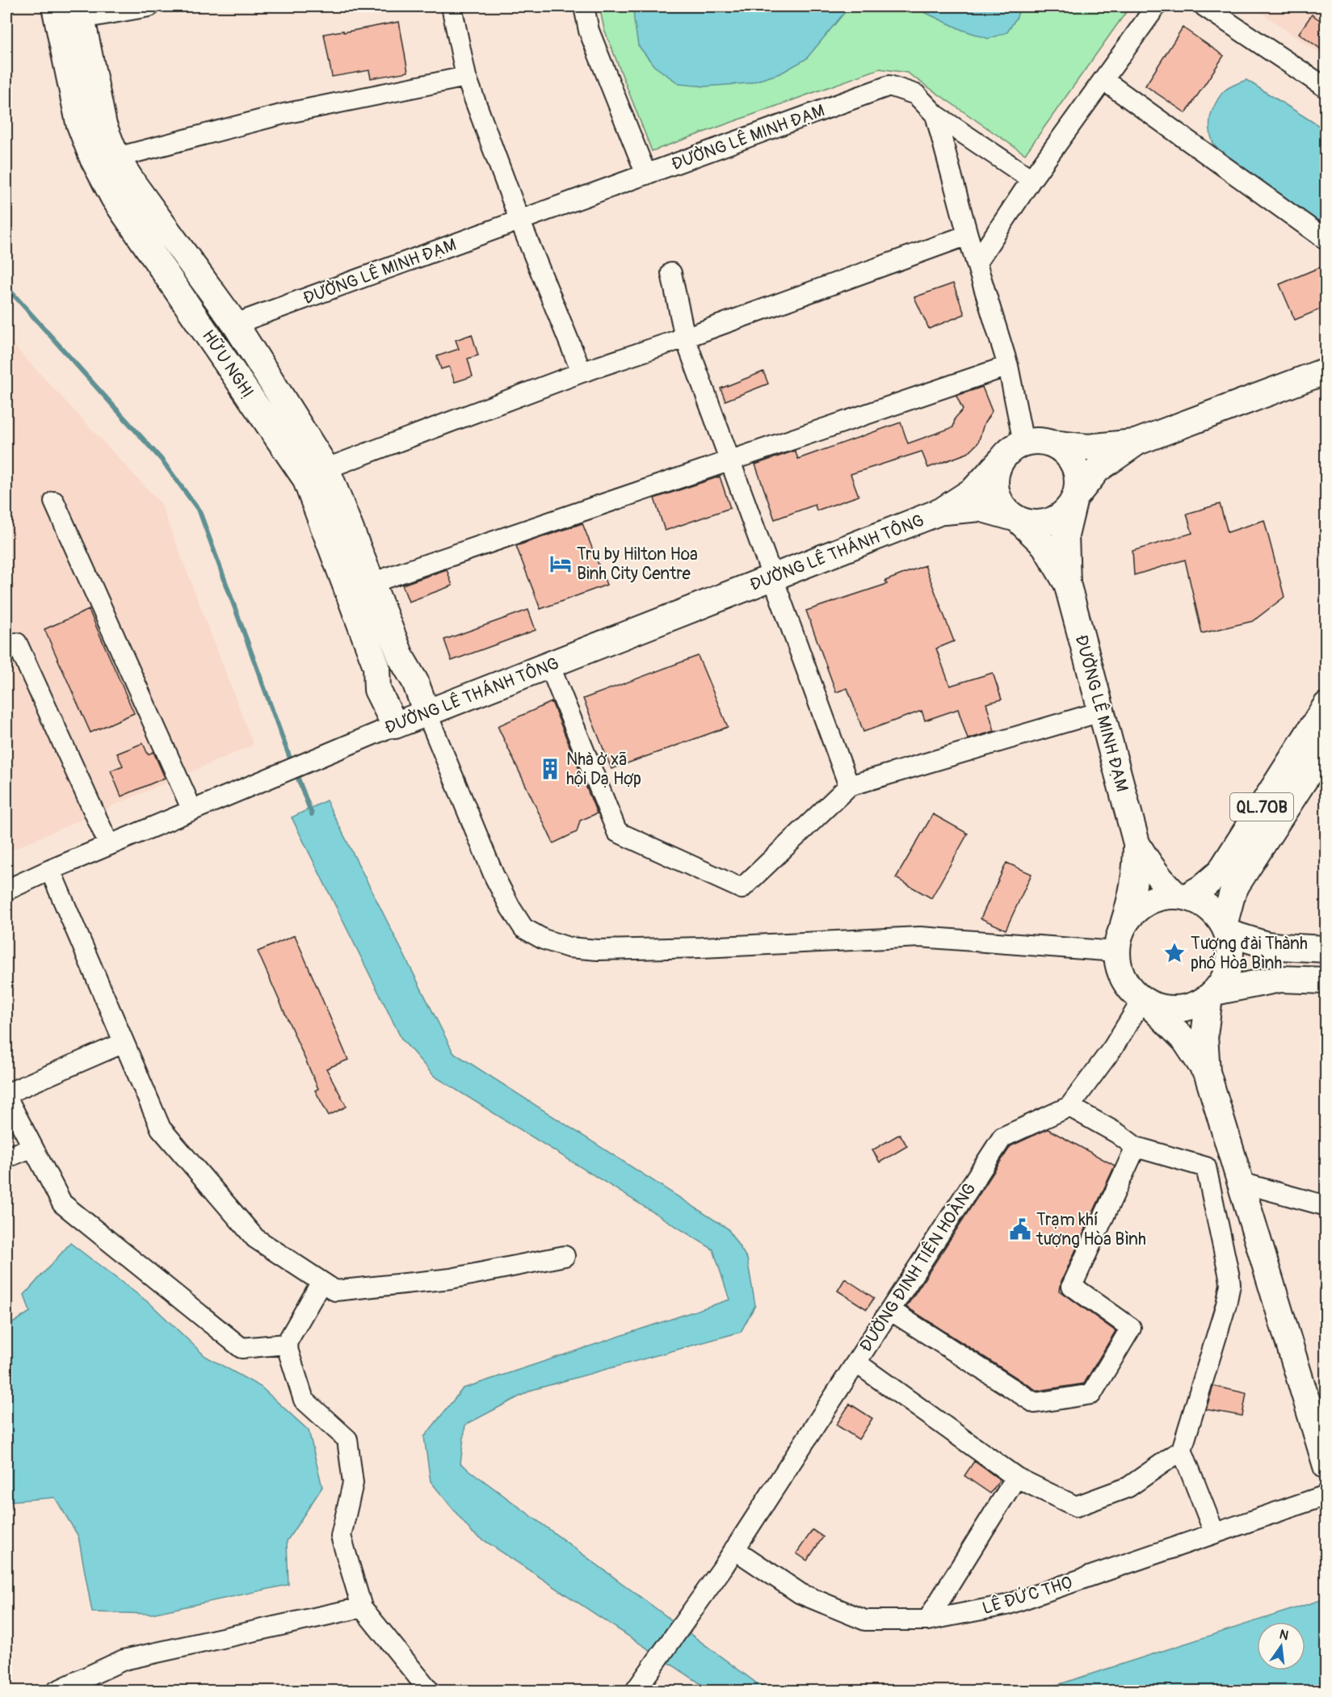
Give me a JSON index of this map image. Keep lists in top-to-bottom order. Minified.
{"streets":{"main road":["ĐƯỜNG LÊ MINH ĐẠM","HỮU NGHỊ","ĐƯỜNG LÊ THÁNH TÔNG","QL.70B"],"street":["ĐƯỜNG ĐINH TIÊN HOÀNG","LÊ ĐỨC THỌ"]},"crossings":[["ĐƯỜNG LÊ MINH ĐẠM","HỮU NGHỊ"],["ĐƯỜNG LÊ MINH ĐẠM","ĐƯỜNG LÊ THÁNH TÔNG"],["ĐƯỜNG LÊ MINH ĐẠM","QL.70B"],["ĐƯỜNG LÊ MINH ĐẠM","ĐƯỜNG ĐINH TIÊN HOÀNG"],["HỮU NGHỊ","ĐƯỜNG LÊ THÁNH TÔNG"],["QL.70B","ĐƯỜNG ĐINH TIÊN HOÀNG"],["ĐƯỜNG ĐINH TIÊN HOÀNG","LÊ ĐỨC THỌ"]],"places":{"hotel":["Tru by Hilton Hoa Binh City Centre"],"building":["Nhà ở xã hội Dạ Hợp"],"place":["Tượng đài Thành phố Hòa Bình"],"public building":["Trạm khí tượng Hòa Bình"]},"north":"top"}
